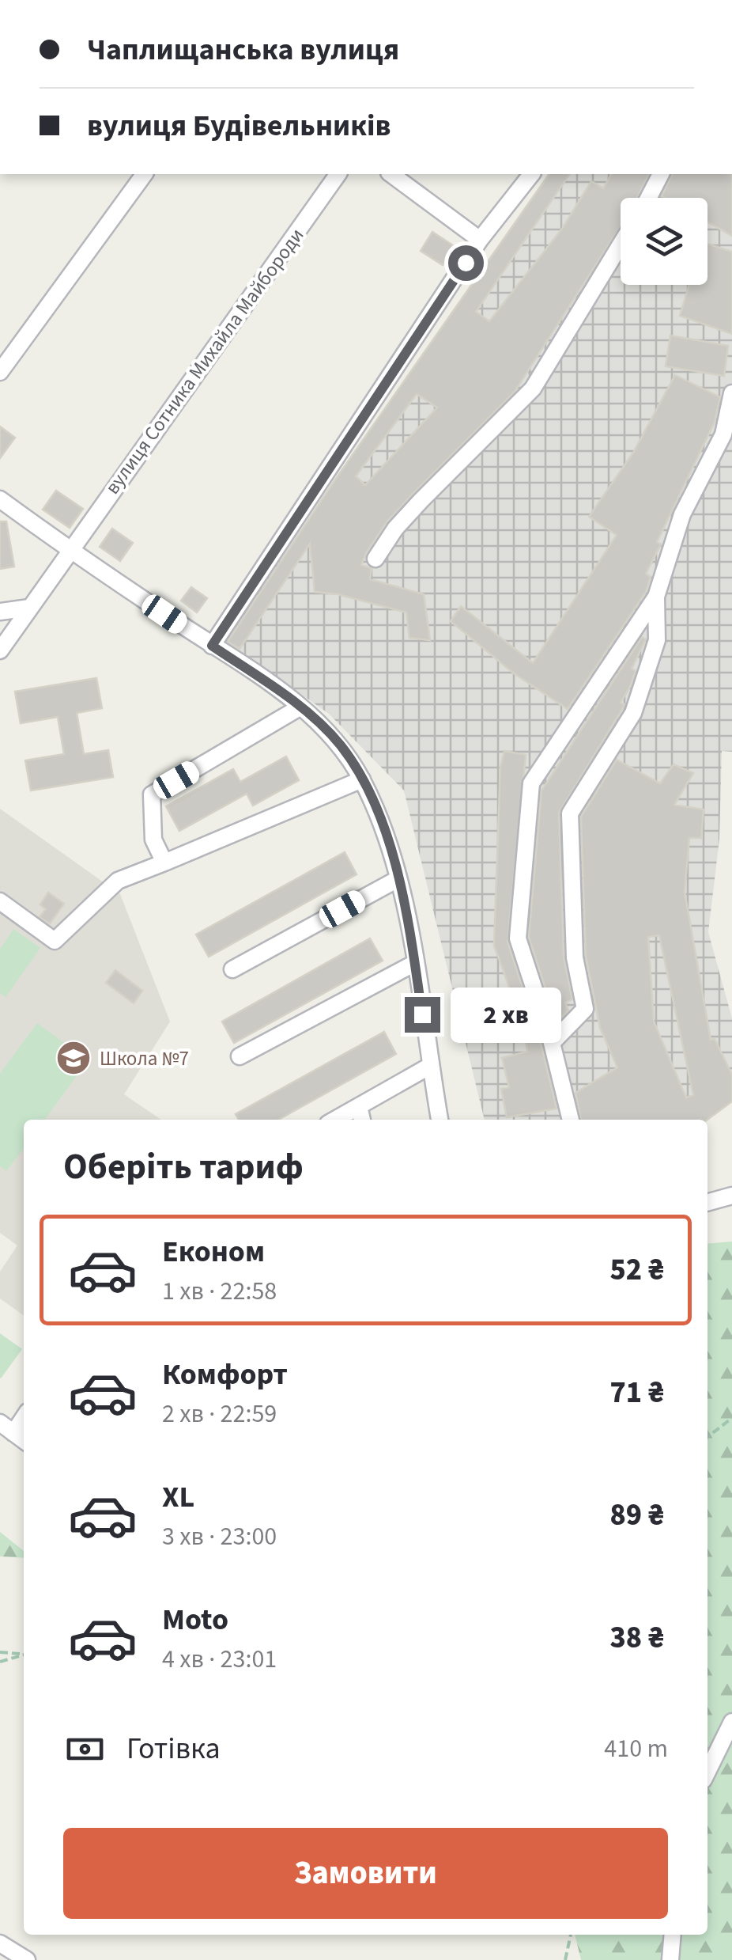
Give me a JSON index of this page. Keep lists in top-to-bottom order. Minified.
{"streets":{"street":["вулиця Сотника Михайла Майбороди"]},"places":{"school or university":["Школа №7"]},"page":{"banner":["Чаплищанська вулиця","вулиця Будівельників"],"bubble":"2 хв","heading":"Оберіть тариф","list":[{"name":"Економ","note":"1 хв · 22:58","value":"52 ₴"},{"name":"Комфорт","note":"2 хв · 22:59","value":"71 ₴"},{"name":"XL","note":"3 хв · 23:00","value":"89 ₴"},{"name":"Moto","note":"4 хв · 23:01","value":"38 ₴"}],"pay":["Готівка","410 m"],"buttons":"Замовити"}}
